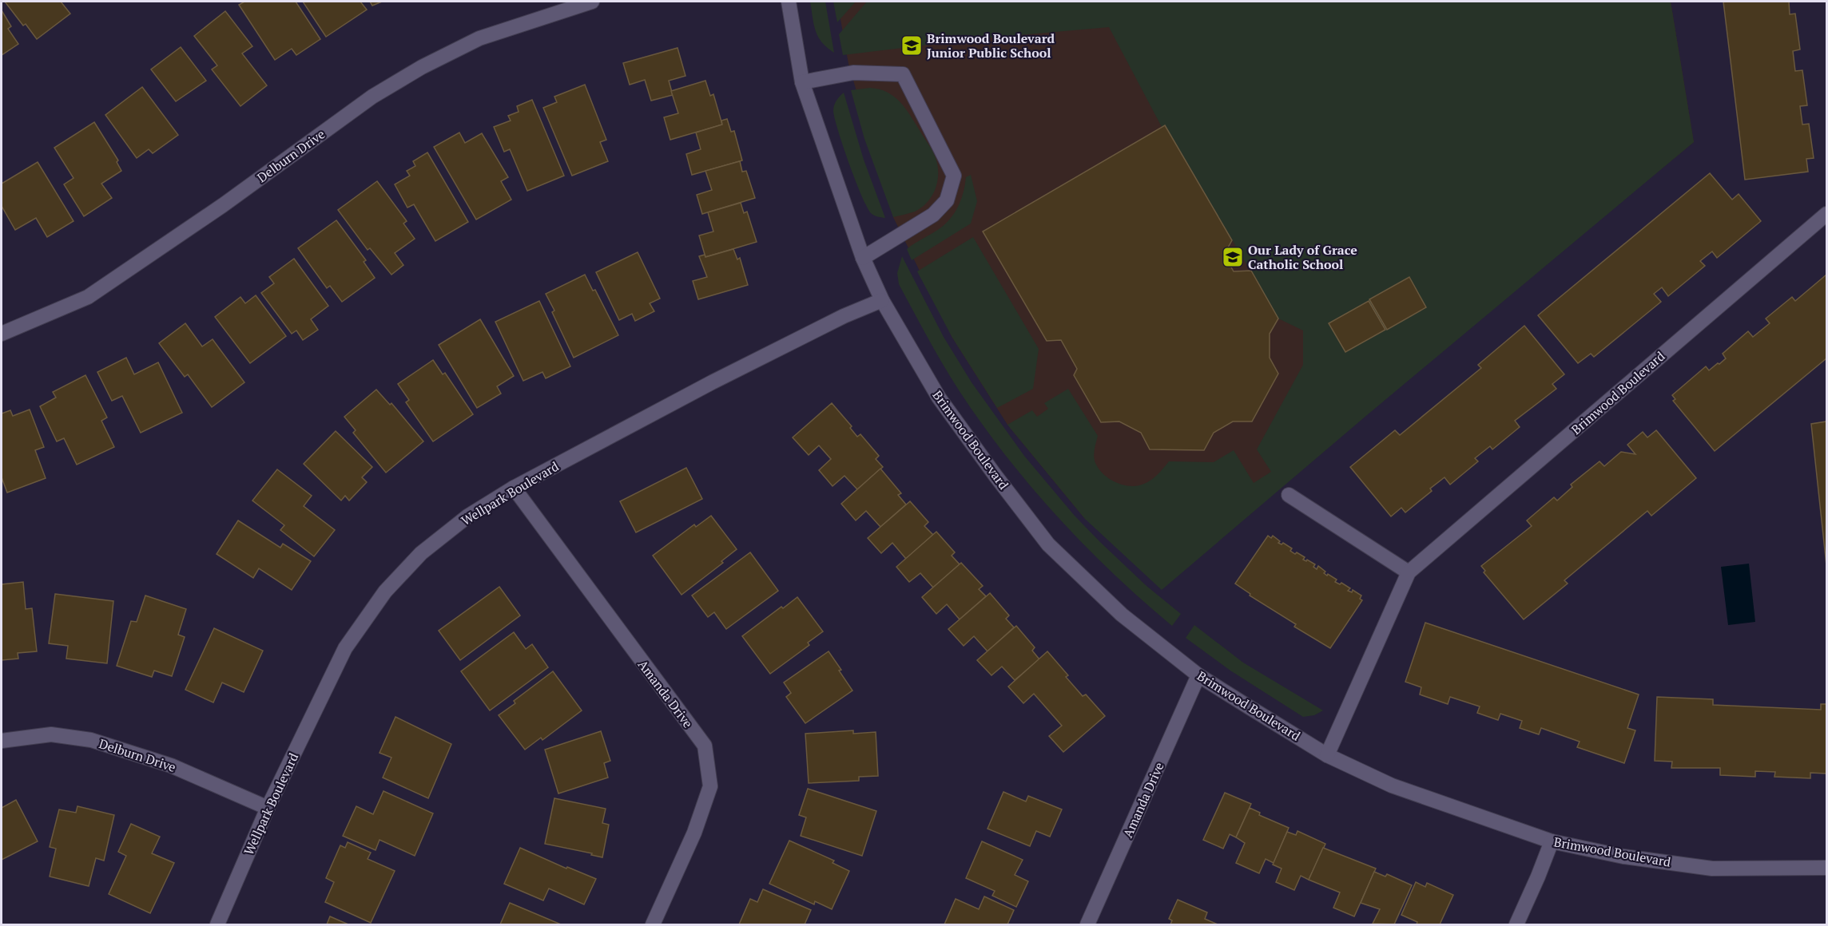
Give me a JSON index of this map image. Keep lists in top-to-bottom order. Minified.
{"streets":{"street":["Delburn Drive","Brimwood Boulevard","Wellpark Boulevard","Amanda Drive"]},"crossings":[["Delburn Drive","Wellpark Boulevard"],["Brimwood Boulevard","Wellpark Boulevard"],["Brimwood Boulevard","Amanda Drive"],["Wellpark Boulevard","Amanda Drive"]],"places":{"school or university":["Brimwood Boulevard Junior Public School","Our Lady of Grace Catholic School"]}}
